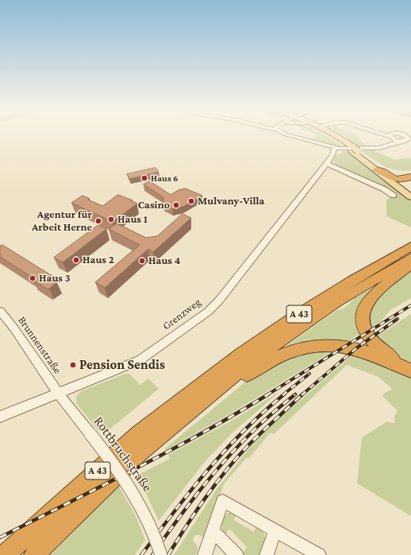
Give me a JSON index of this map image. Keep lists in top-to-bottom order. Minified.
{"streets":{"highway":["A 43"],"street":["Grenzweg","Brunnenstraße","Rottbruchstraße"]},"crossings":[["Grenzweg","Brunnenstraße"],["Grenzweg","Rottbruchstraße"],["Brunnenstraße","Rottbruchstraße"]],"places":["Haus 6","Mulvany-Villa","Casino","Haus 1","Agentur für Arbeit Herne","Haus 2","Haus 4","Haus 3","Pension Sendis"]}
